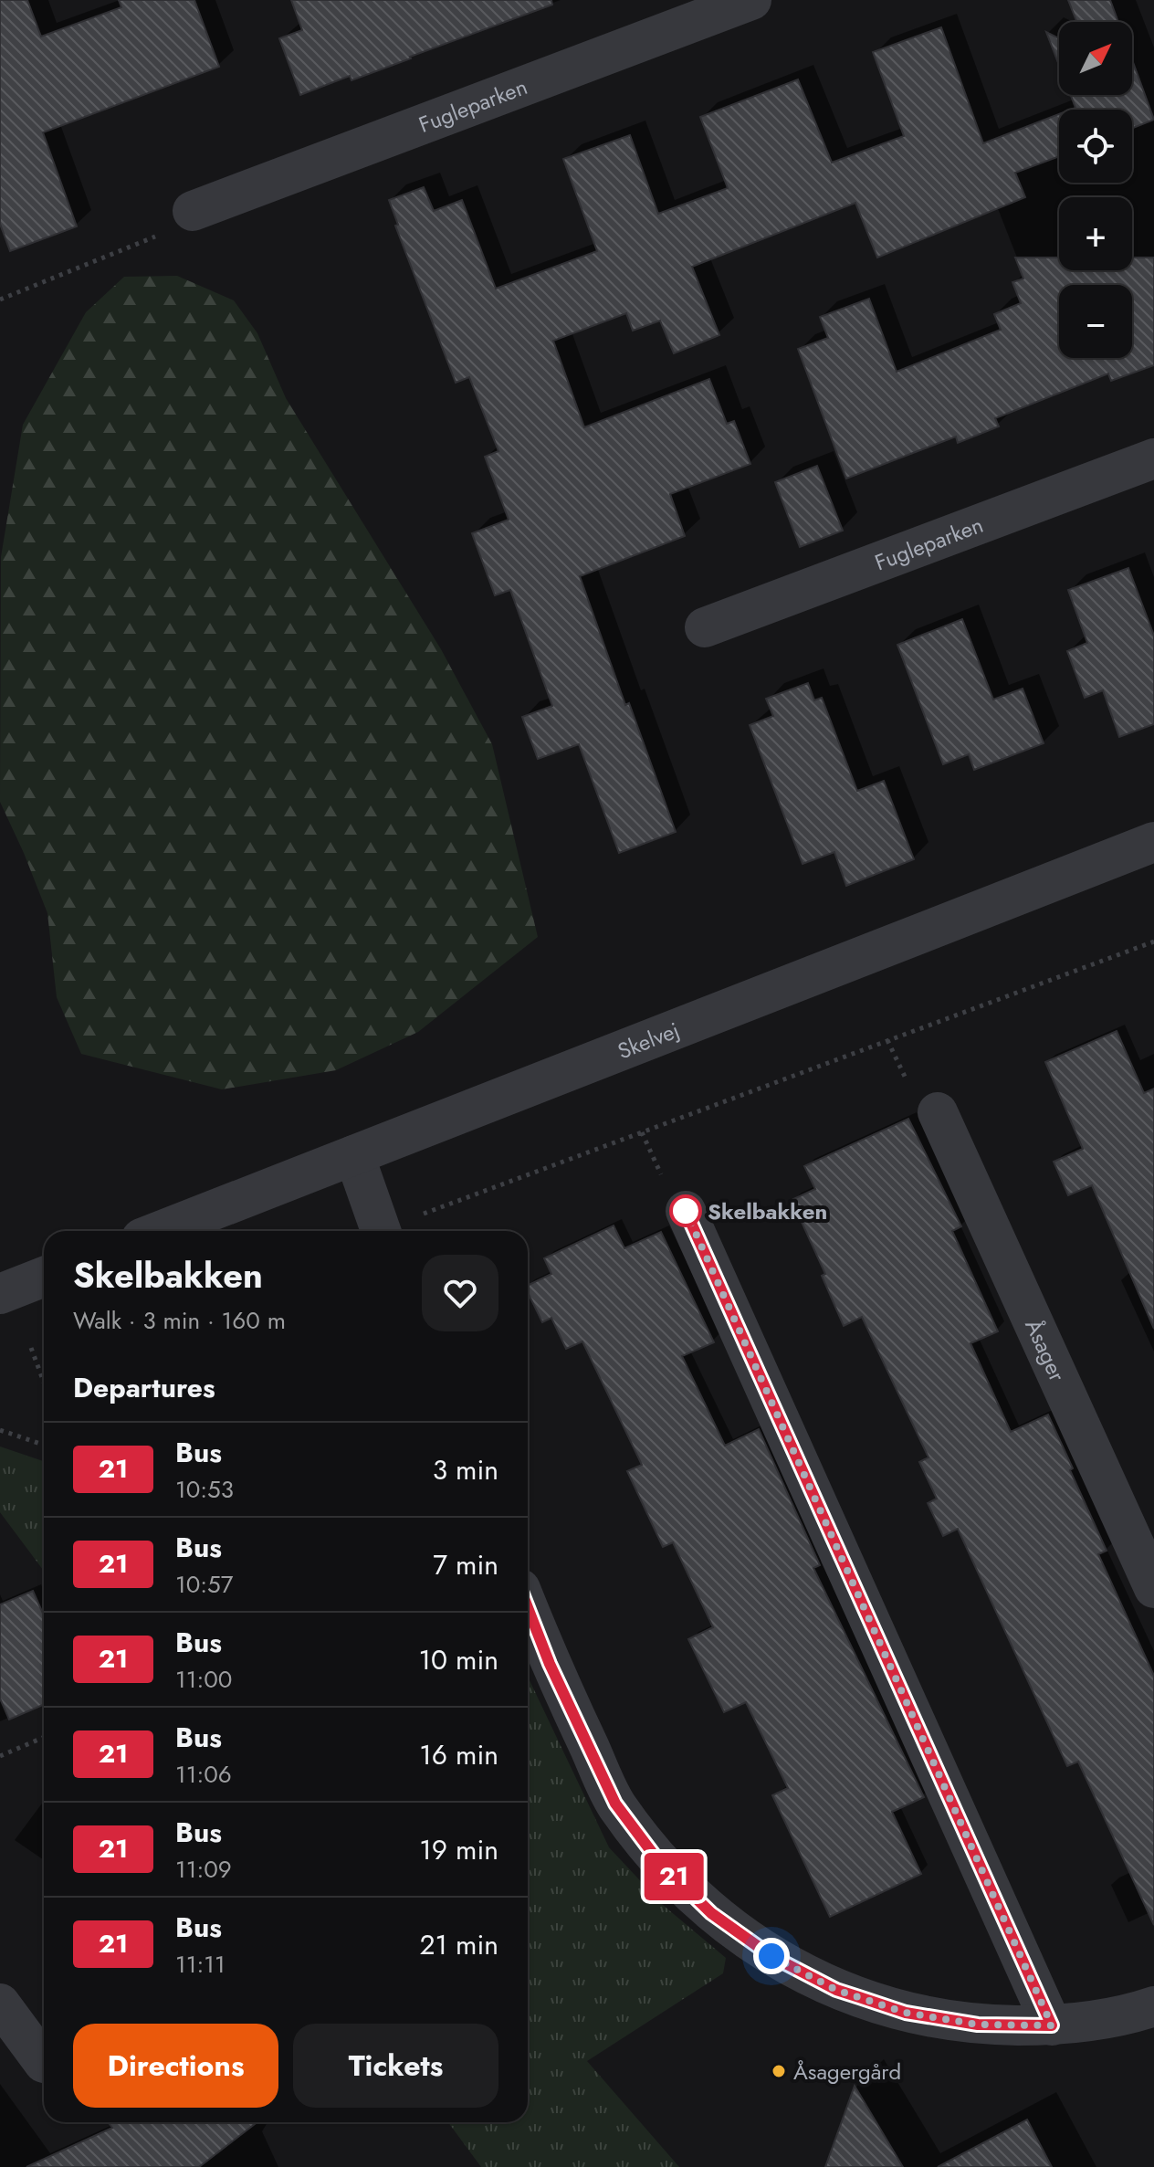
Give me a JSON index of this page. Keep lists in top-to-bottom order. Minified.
{"streets":{"street":["Fugleparken","Skelvej","Åsager"]},"places":["Skelbakken","Åsagergård"],"lines":["bus line 21"],"north":"top right","page":{"on_map":"21","map_buttons":["+","−"],"heading":[["Skelbakken","Walk · 3 min · 160 m"],"Departures"],"list":[{"mark":"21","name":"Bus","note":"10:53","value":"3 min"},{"mark":"21","name":"Bus","note":"10:57","value":"7 min"},{"mark":"21","name":"Bus","note":"11:00","value":"10 min"},{"mark":"21","name":"Bus","note":"11:06","value":"16 min"},{"mark":"21","name":"Bus","note":"11:09","value":"19 min"},{"mark":"21","name":"Bus","note":"11:11","value":"21 min"}],"buttons":["Directions","Tickets"]}}
